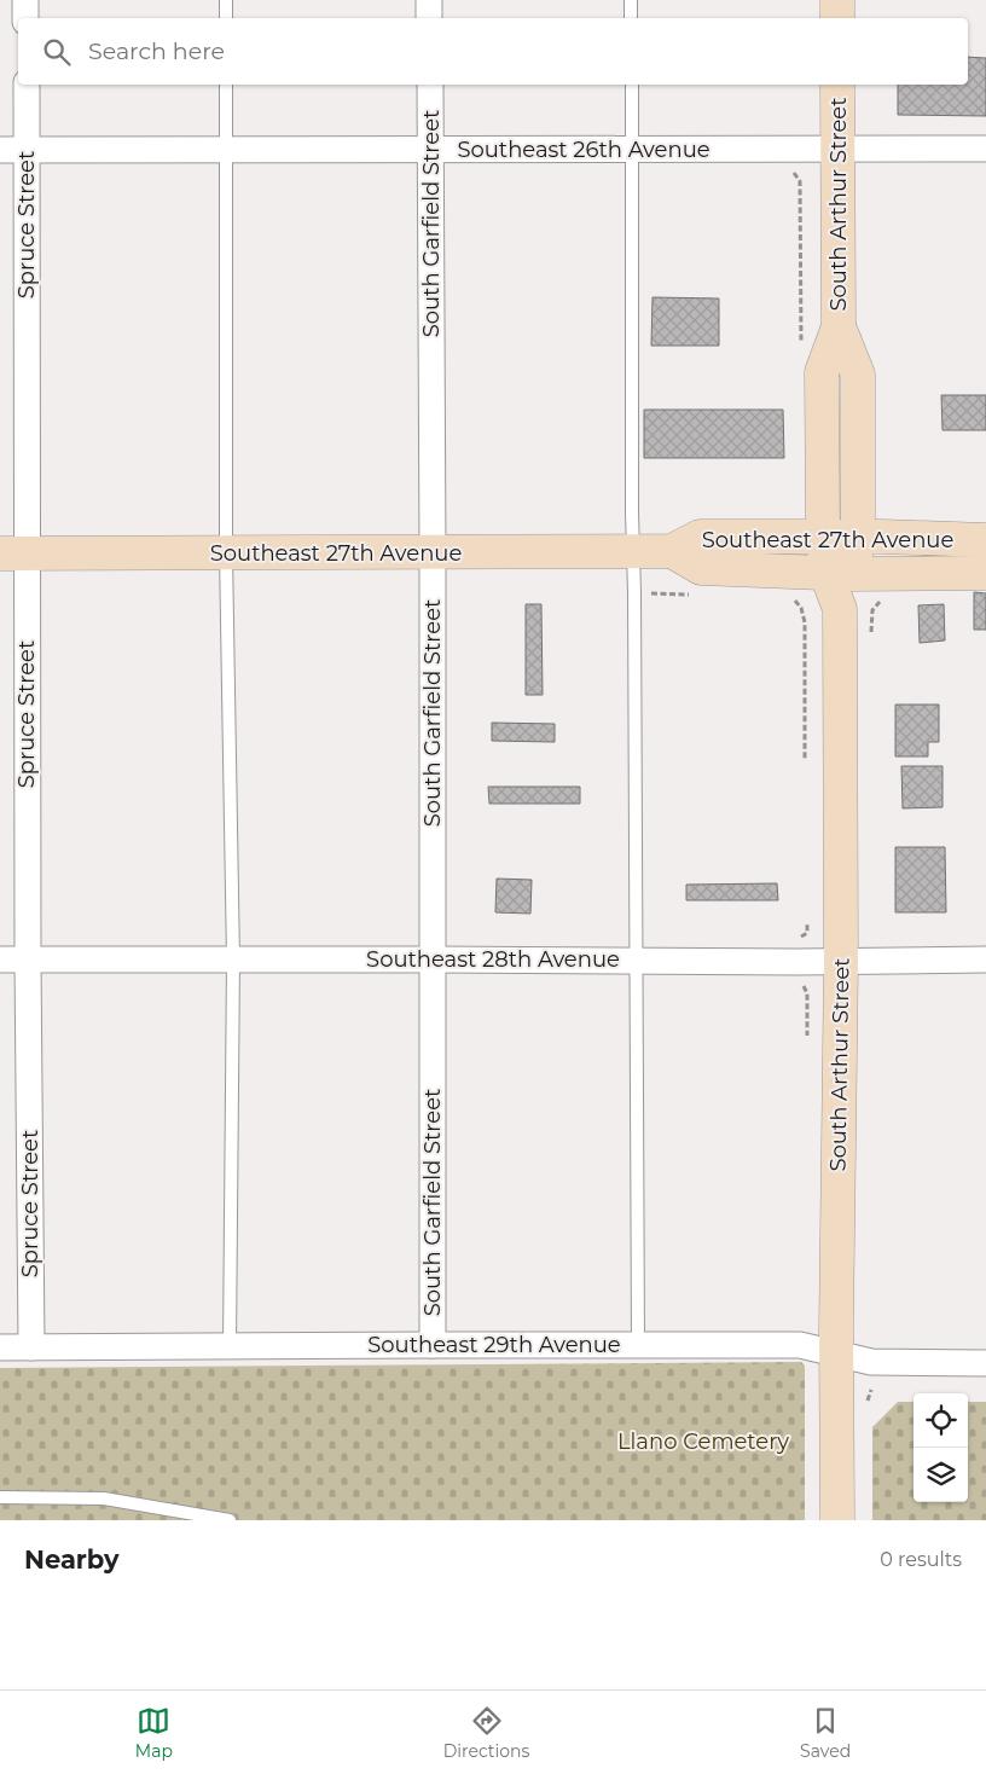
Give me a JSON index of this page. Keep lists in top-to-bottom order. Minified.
{"streets":{"main road":["South Arthur Street","Southeast 27th Avenue"],"street":["Southeast 26th Avenue","South Garfield Street","Spruce Street","Southeast 28th Avenue","Southeast 29th Avenue"]},"crossings":[["Southeast 26th Avenue","South Arthur Street"],["Southeast 26th Avenue","South Garfield Street"],["Southeast 26th Avenue","Spruce Street"],["South Arthur Street","Southeast 27th Avenue"],["South Arthur Street","Southeast 28th Avenue"],["South Arthur Street","Southeast 29th Avenue"],["South Garfield Street","Southeast 27th Avenue"],["South Garfield Street","Southeast 28th Avenue"],["South Garfield Street","Southeast 29th Avenue"],["Spruce Street","Southeast 27th Avenue"],["Spruce Street","Southeast 28th Avenue"],["Spruce Street","Southeast 29th Avenue"]],"parks":["Llano Cemetery"],"page":{"search":"Search here","heading":["Nearby","0 results"],"nav":["Map","Directions","Saved"]}}
